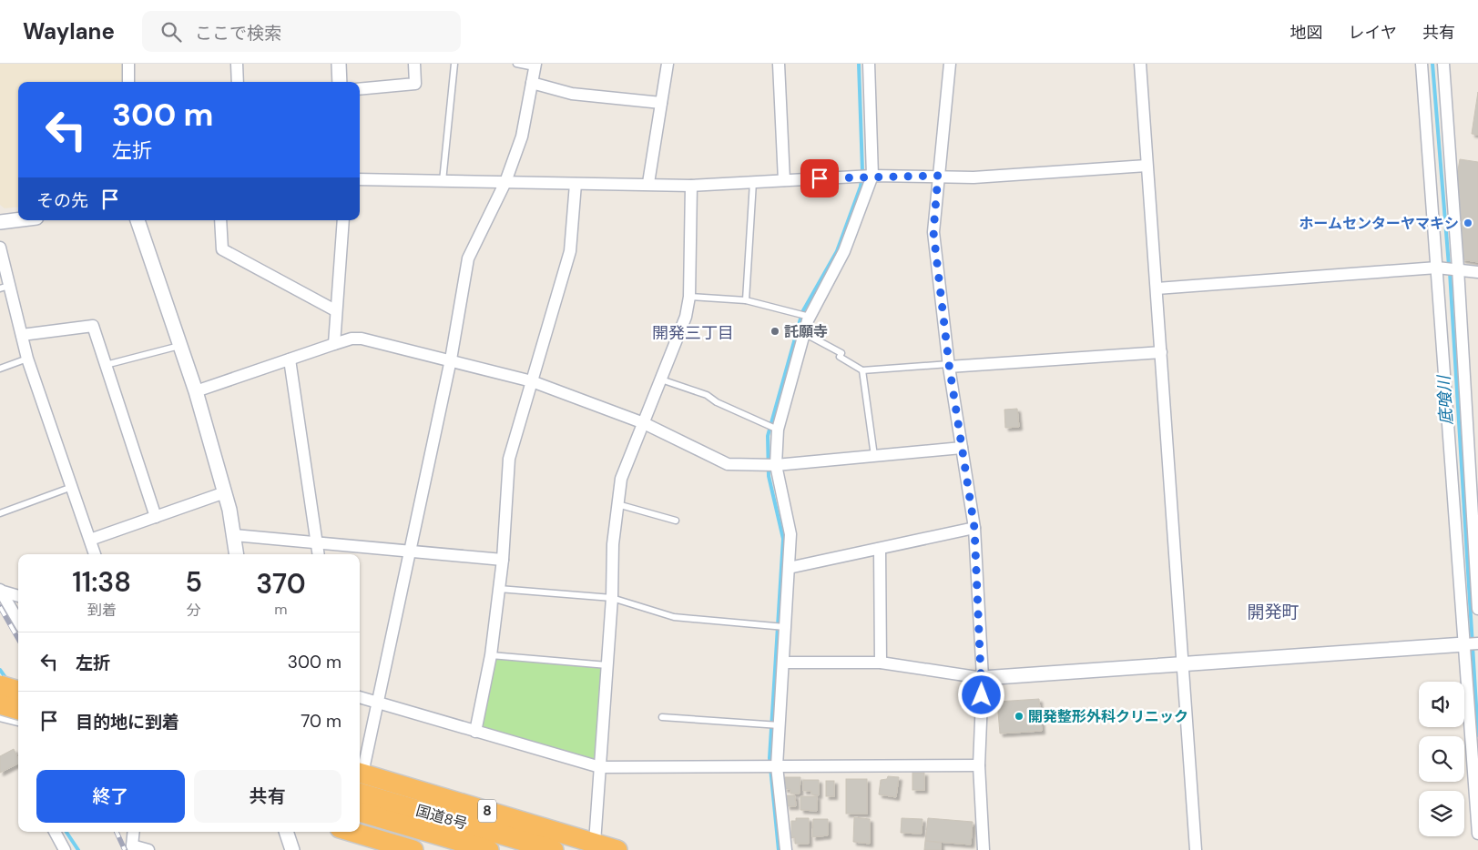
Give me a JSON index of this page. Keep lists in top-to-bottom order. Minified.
{"streets":{"highway":["8","国道8号"]},"districts":["開発三丁目","開発町"],"water":["底喰川"],"places":["ホームセンターヤマキシ","託願寺","開発整形外科クリニック"],"page":{"header":"Waylane","search":"ここで検索","nav":["地図","レイヤ","共有"],"turn":["300 m","左折"],"then":"その先","eta":["11:38","到着","5","分","370","m"],"list":[{"name":"左折","value":"300 m"},{"name":"目的地に到着","value":"70 m"}],"buttons":["終了","共有"]}}
